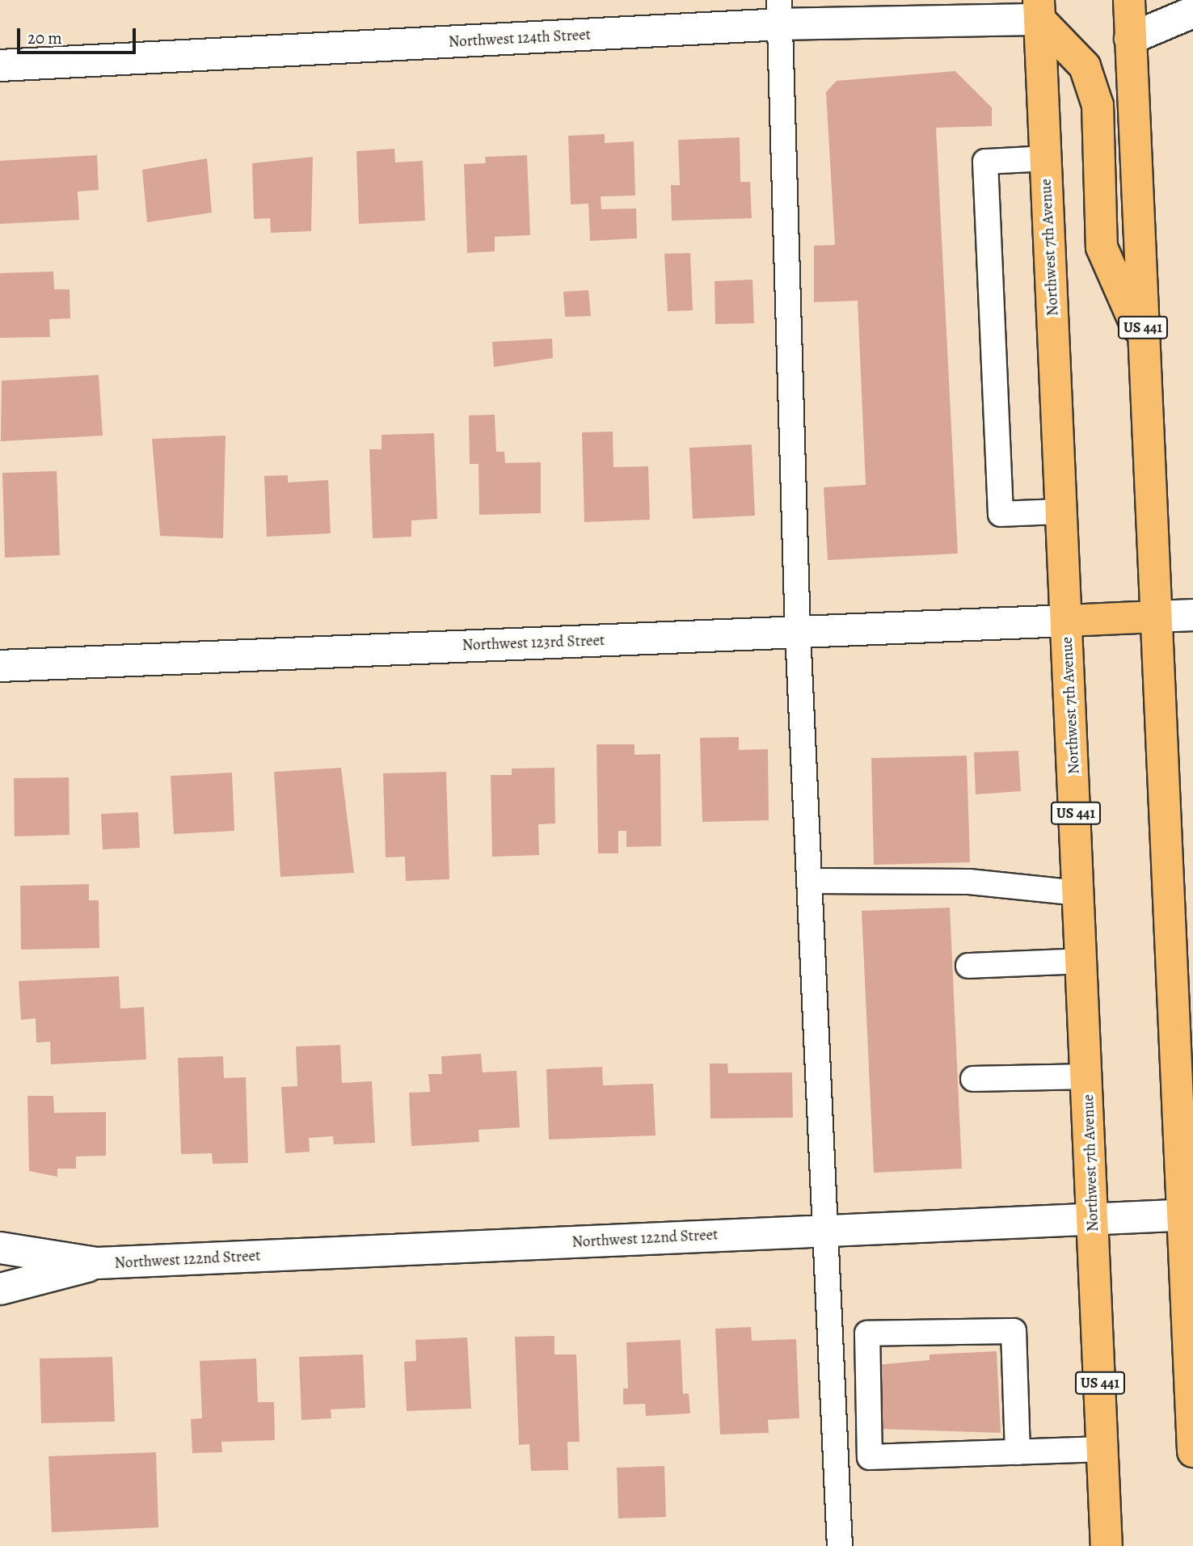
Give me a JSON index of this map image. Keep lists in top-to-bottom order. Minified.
{"streets":{"main road":["Northwest 7th Avenue","US 441"],"street":["Northwest 124th Street","Northwest 123rd Street","Northwest 122nd Street"]},"crossings":[["Northwest 124th Street","Northwest 7th Avenue"],["Northwest 7th Avenue","Northwest 123rd Street"],["Northwest 7th Avenue","Northwest 122nd Street"],["US 441","Northwest 122nd Street"]],"scale_bar":"20 m"}
